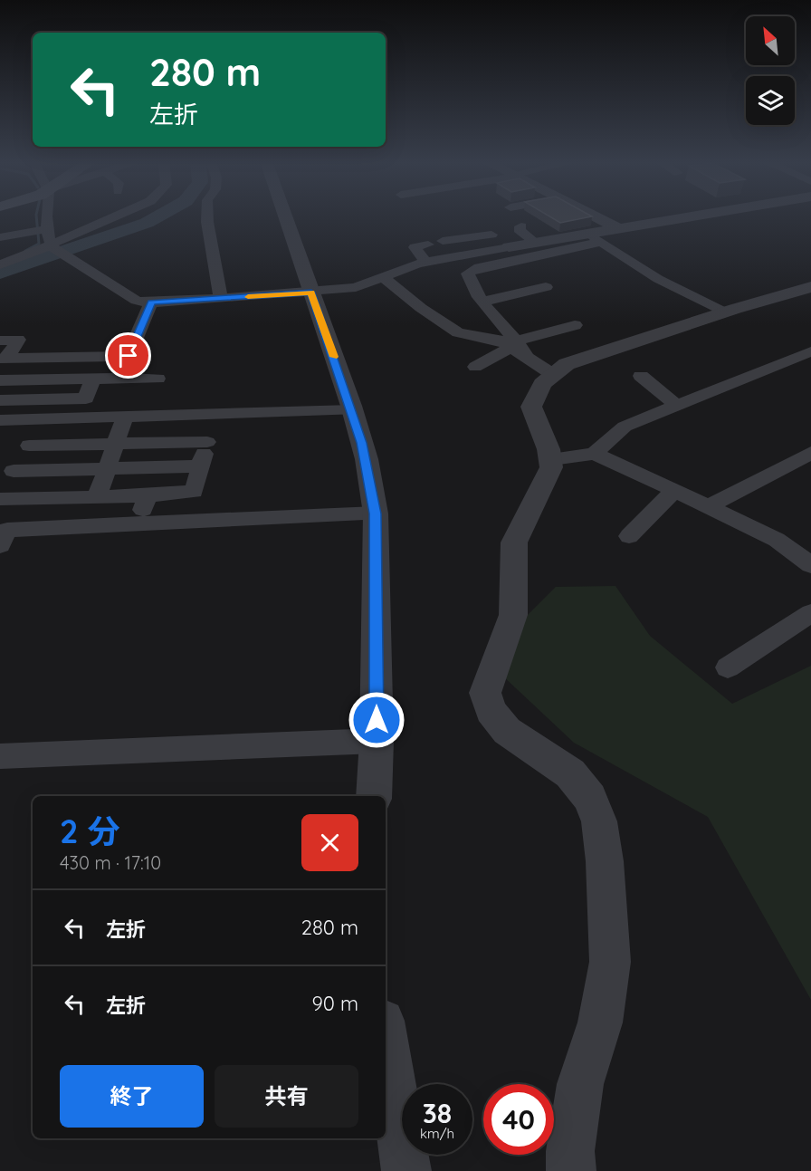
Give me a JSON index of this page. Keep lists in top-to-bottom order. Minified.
{"north":"top left","page":{"turn":["280 m","左折"],"heading":["2 分","430 m · 17:10"],"list":[{"name":"左折","value":"280 m"},{"name":"左折","value":"90 m"}],"buttons":["終了","共有"],"speed":"38 km/h","limit":"40"}}
